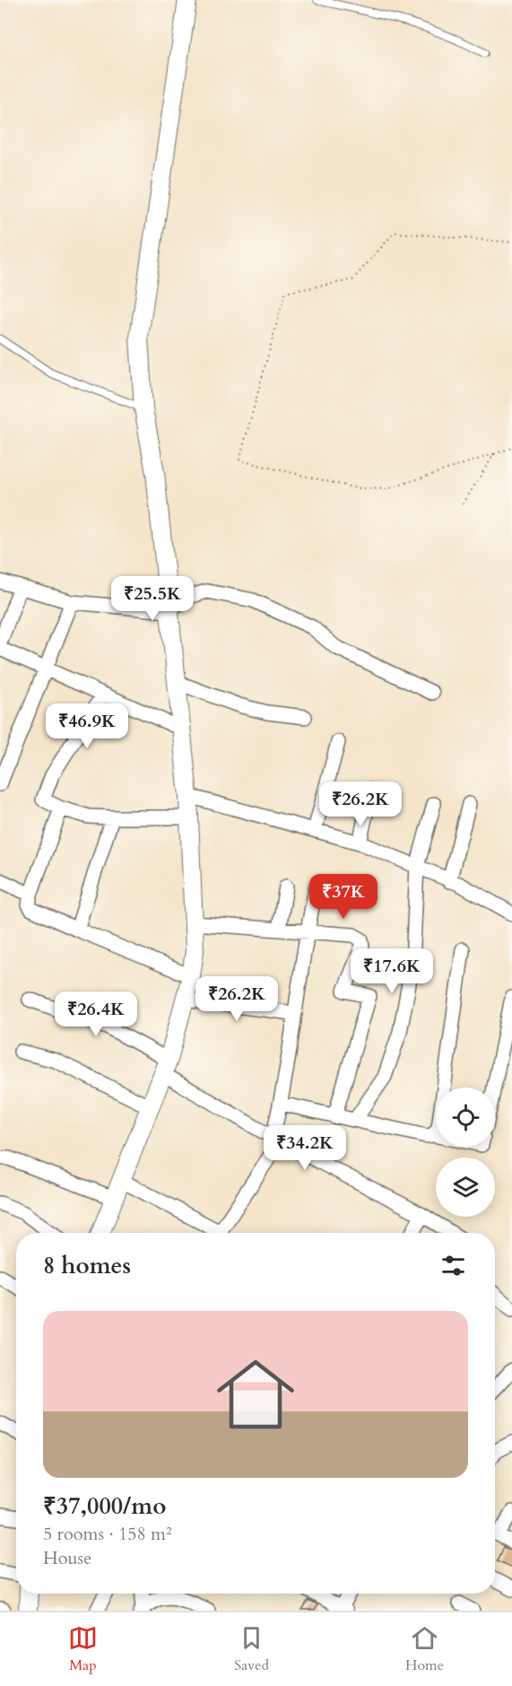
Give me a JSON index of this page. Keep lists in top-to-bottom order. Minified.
{"page":{"price":["₹25.5K","₹46.9K","₹26.2K","₹37K","₹17.6K","₹26.2K","₹26.4K","₹34.2K"],"heading":"8 homes","list":[{"name":"₹37,000/mo","note":"5 rooms · 158 m² · House"}],"tabs":["Map","Saved","Home"]}}
